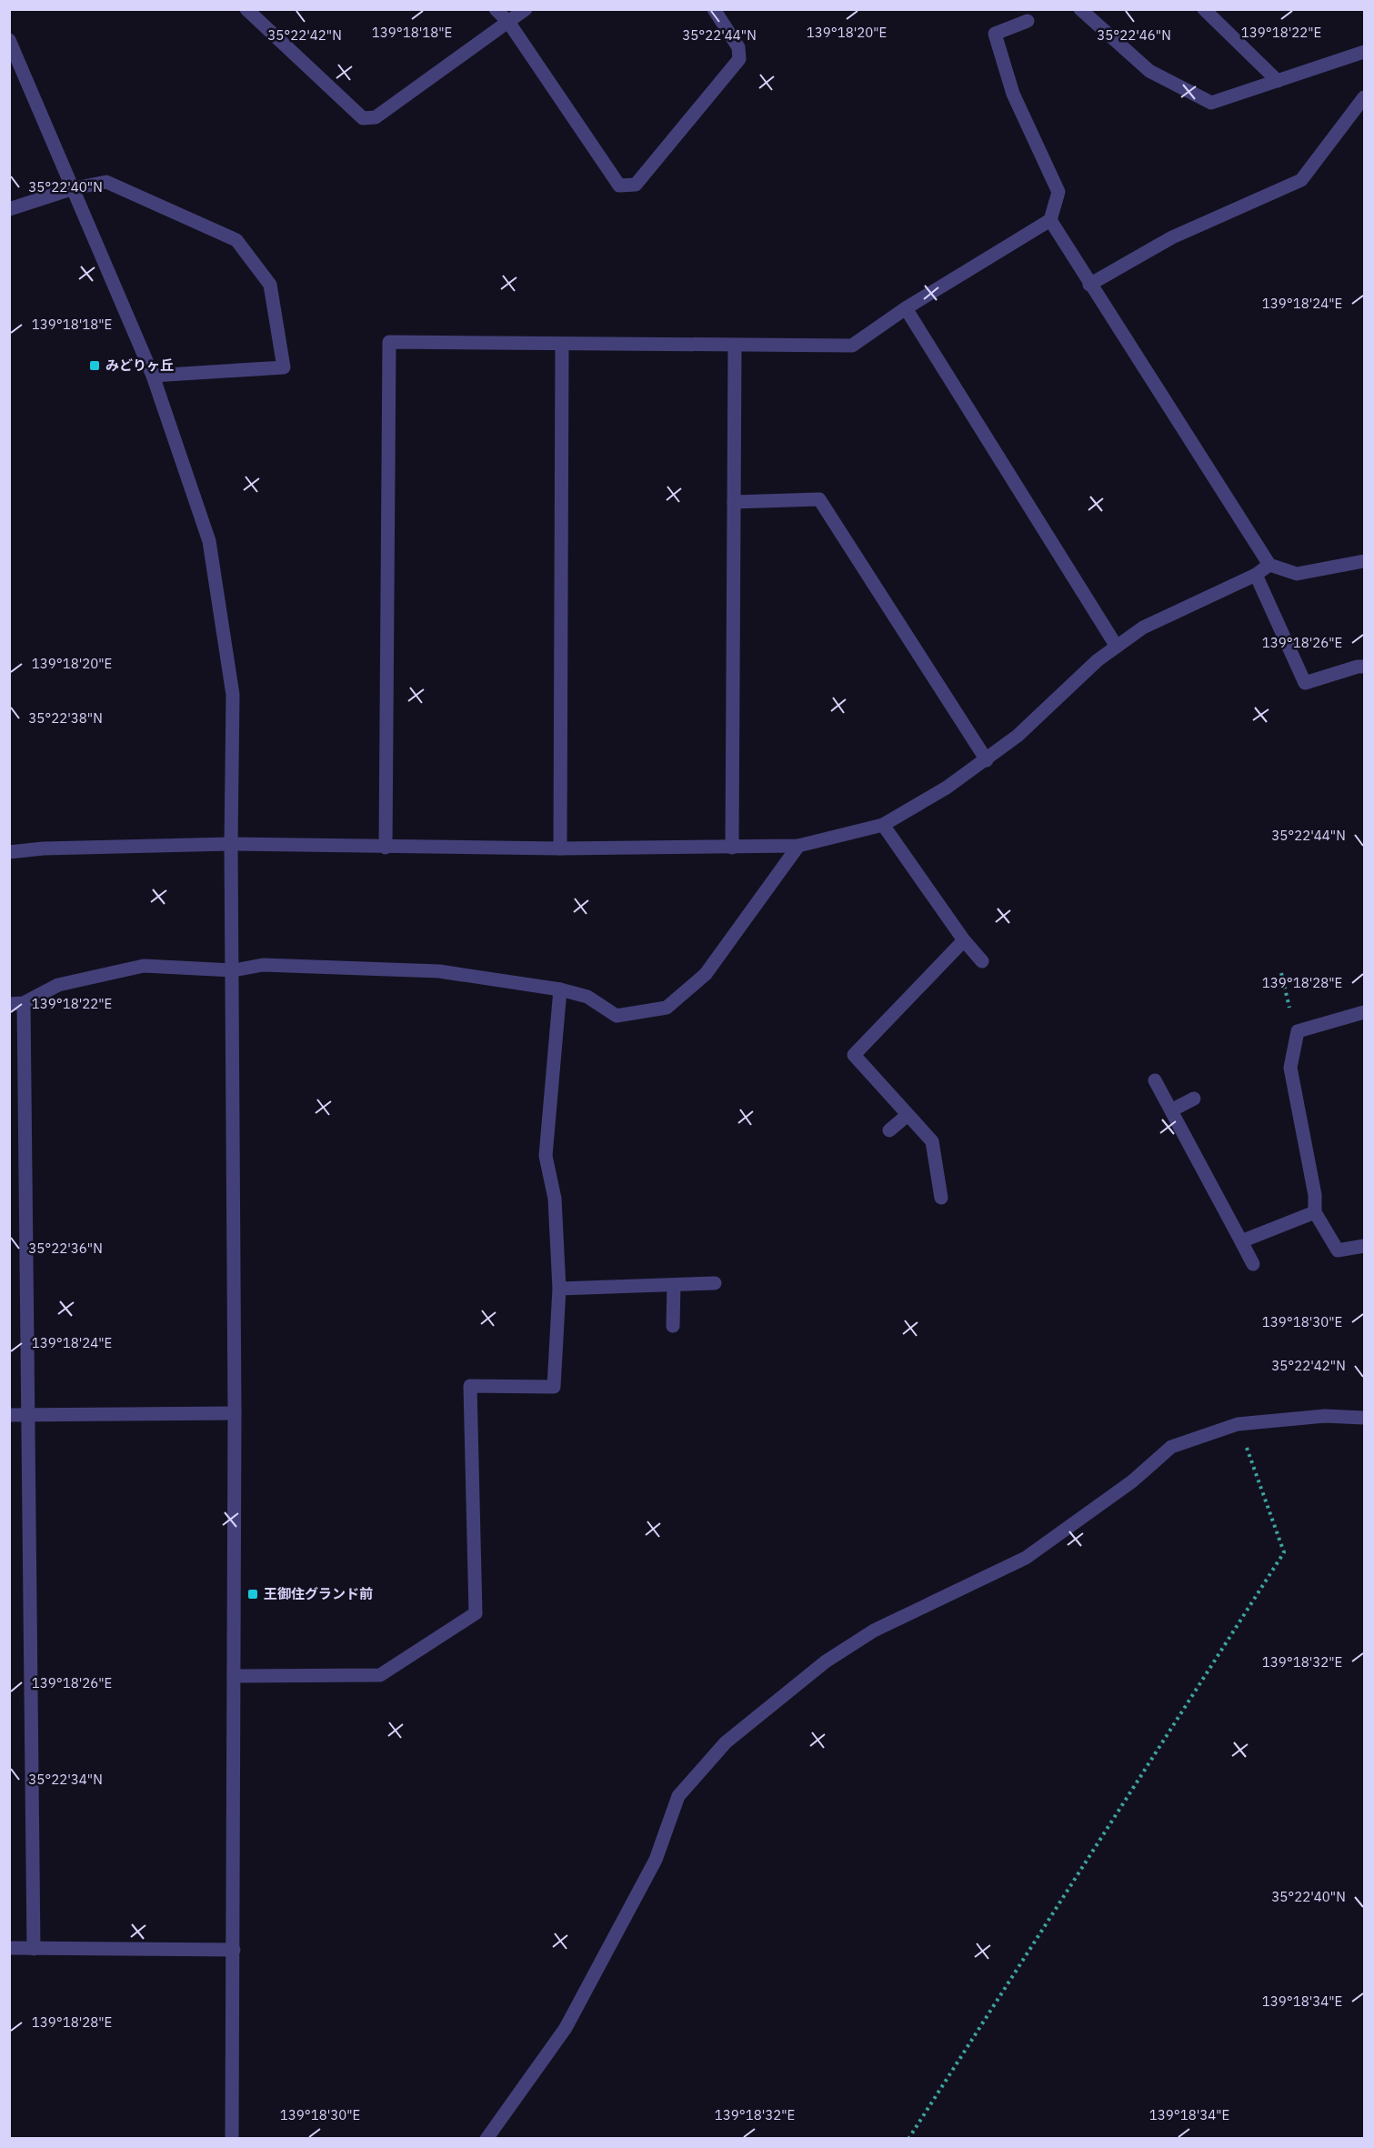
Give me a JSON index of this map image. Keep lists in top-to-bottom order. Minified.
{"places":{"transit":["みどりヶ丘","王御住グランド前"]},"coordinates":["139°18'18\"E","139°18'20\"E","139°18'22\"E","35°22'44\"N","35°22'42\"N","35°22'46\"N","35°22'40\"N","139°18'24\"E","139°18'26\"E","35°22'38\"N","139°18'28\"E","35°22'36\"N","139°18'30\"E","139°18'32\"E","35°22'34\"N","139°18'34\"E"]}
